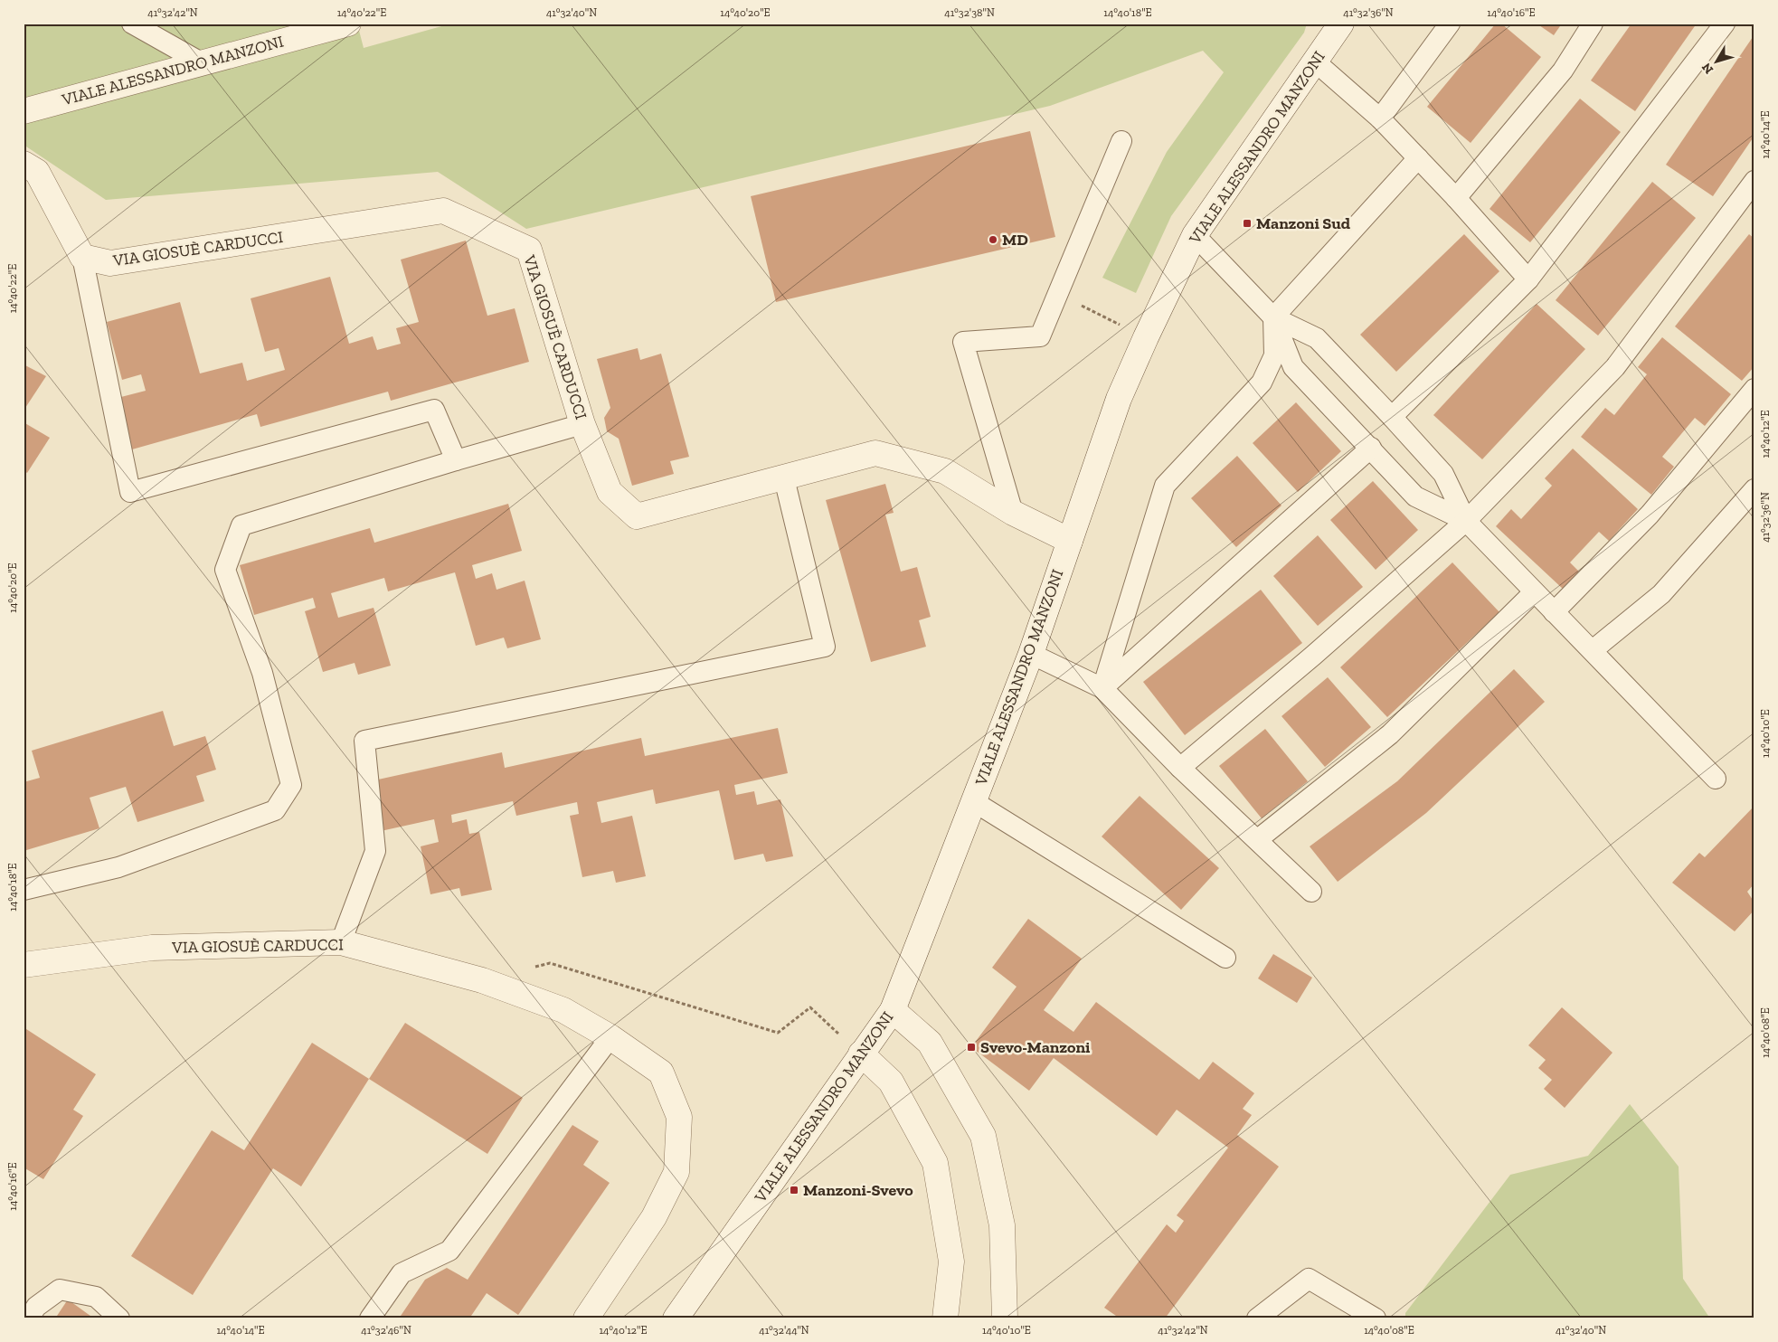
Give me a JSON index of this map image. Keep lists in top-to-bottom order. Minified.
{"streets":{"street":["VIALE ALESSANDRO MANZONI","VIA GIOSUÈ CARDUCCI"]},"crossings":[["VIALE ALESSANDRO MANZONI","VIA GIOSUÈ CARDUCCI"]],"places":{"transit":["Manzoni Sud","Svevo-Manzoni","Manzoni-Svevo"],"other":["MD"]},"north":"bottom left","coordinates":["41°32'42\"N","14°40'22\"E","41°32'40\"N","14°40'20\"E","41°32'38\"N","14°40'18\"E","41°32'36\"N","14°40'16\"E","14°40'14\"E","14°40'12\"E","14°40'10\"E","14°40'08\"E","41°32'46\"N","41°32'44\"N"]}
